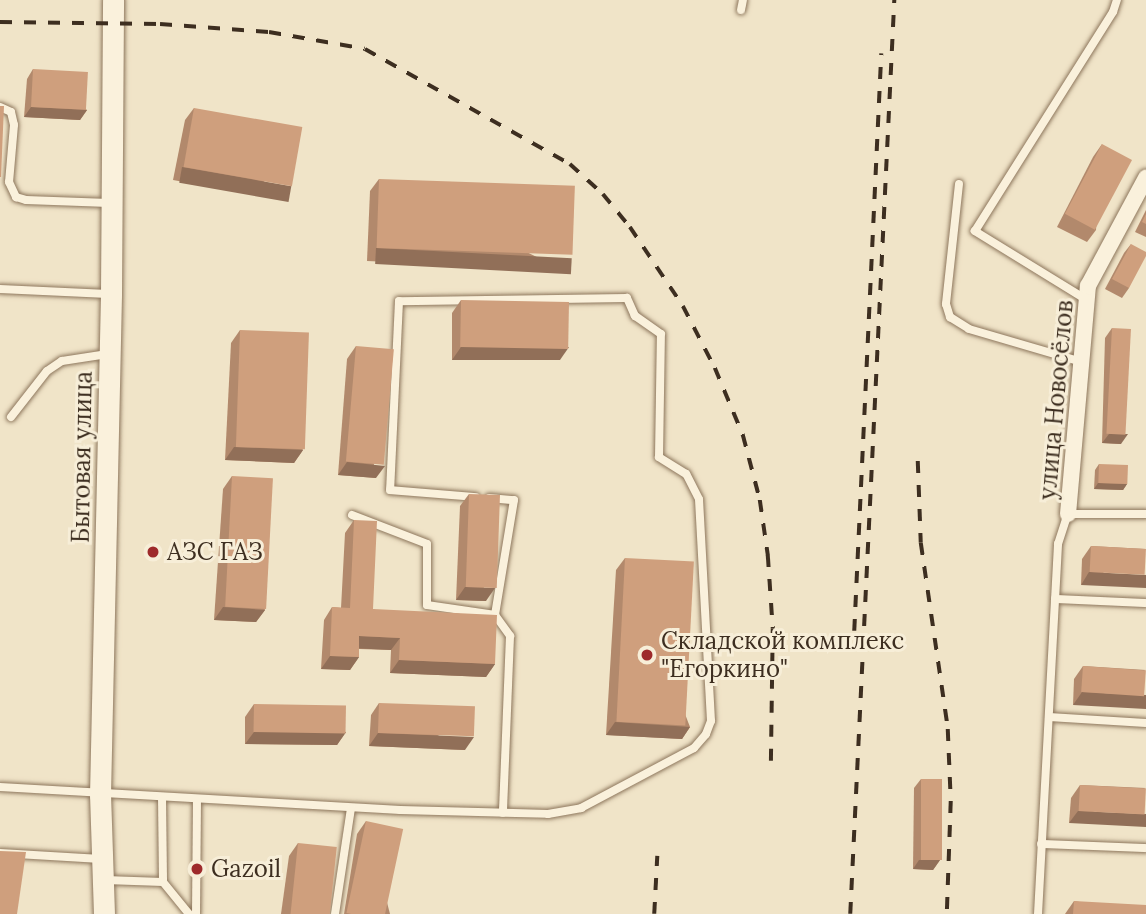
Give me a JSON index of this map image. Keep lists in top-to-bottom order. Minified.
{"streets":{"main road":["Бытовая улица"],"street":["улица Новосёлов"]},"places":["АЗС ГАЗ","Складской комплекс \"Егоркино\"","Gazoil"]}
